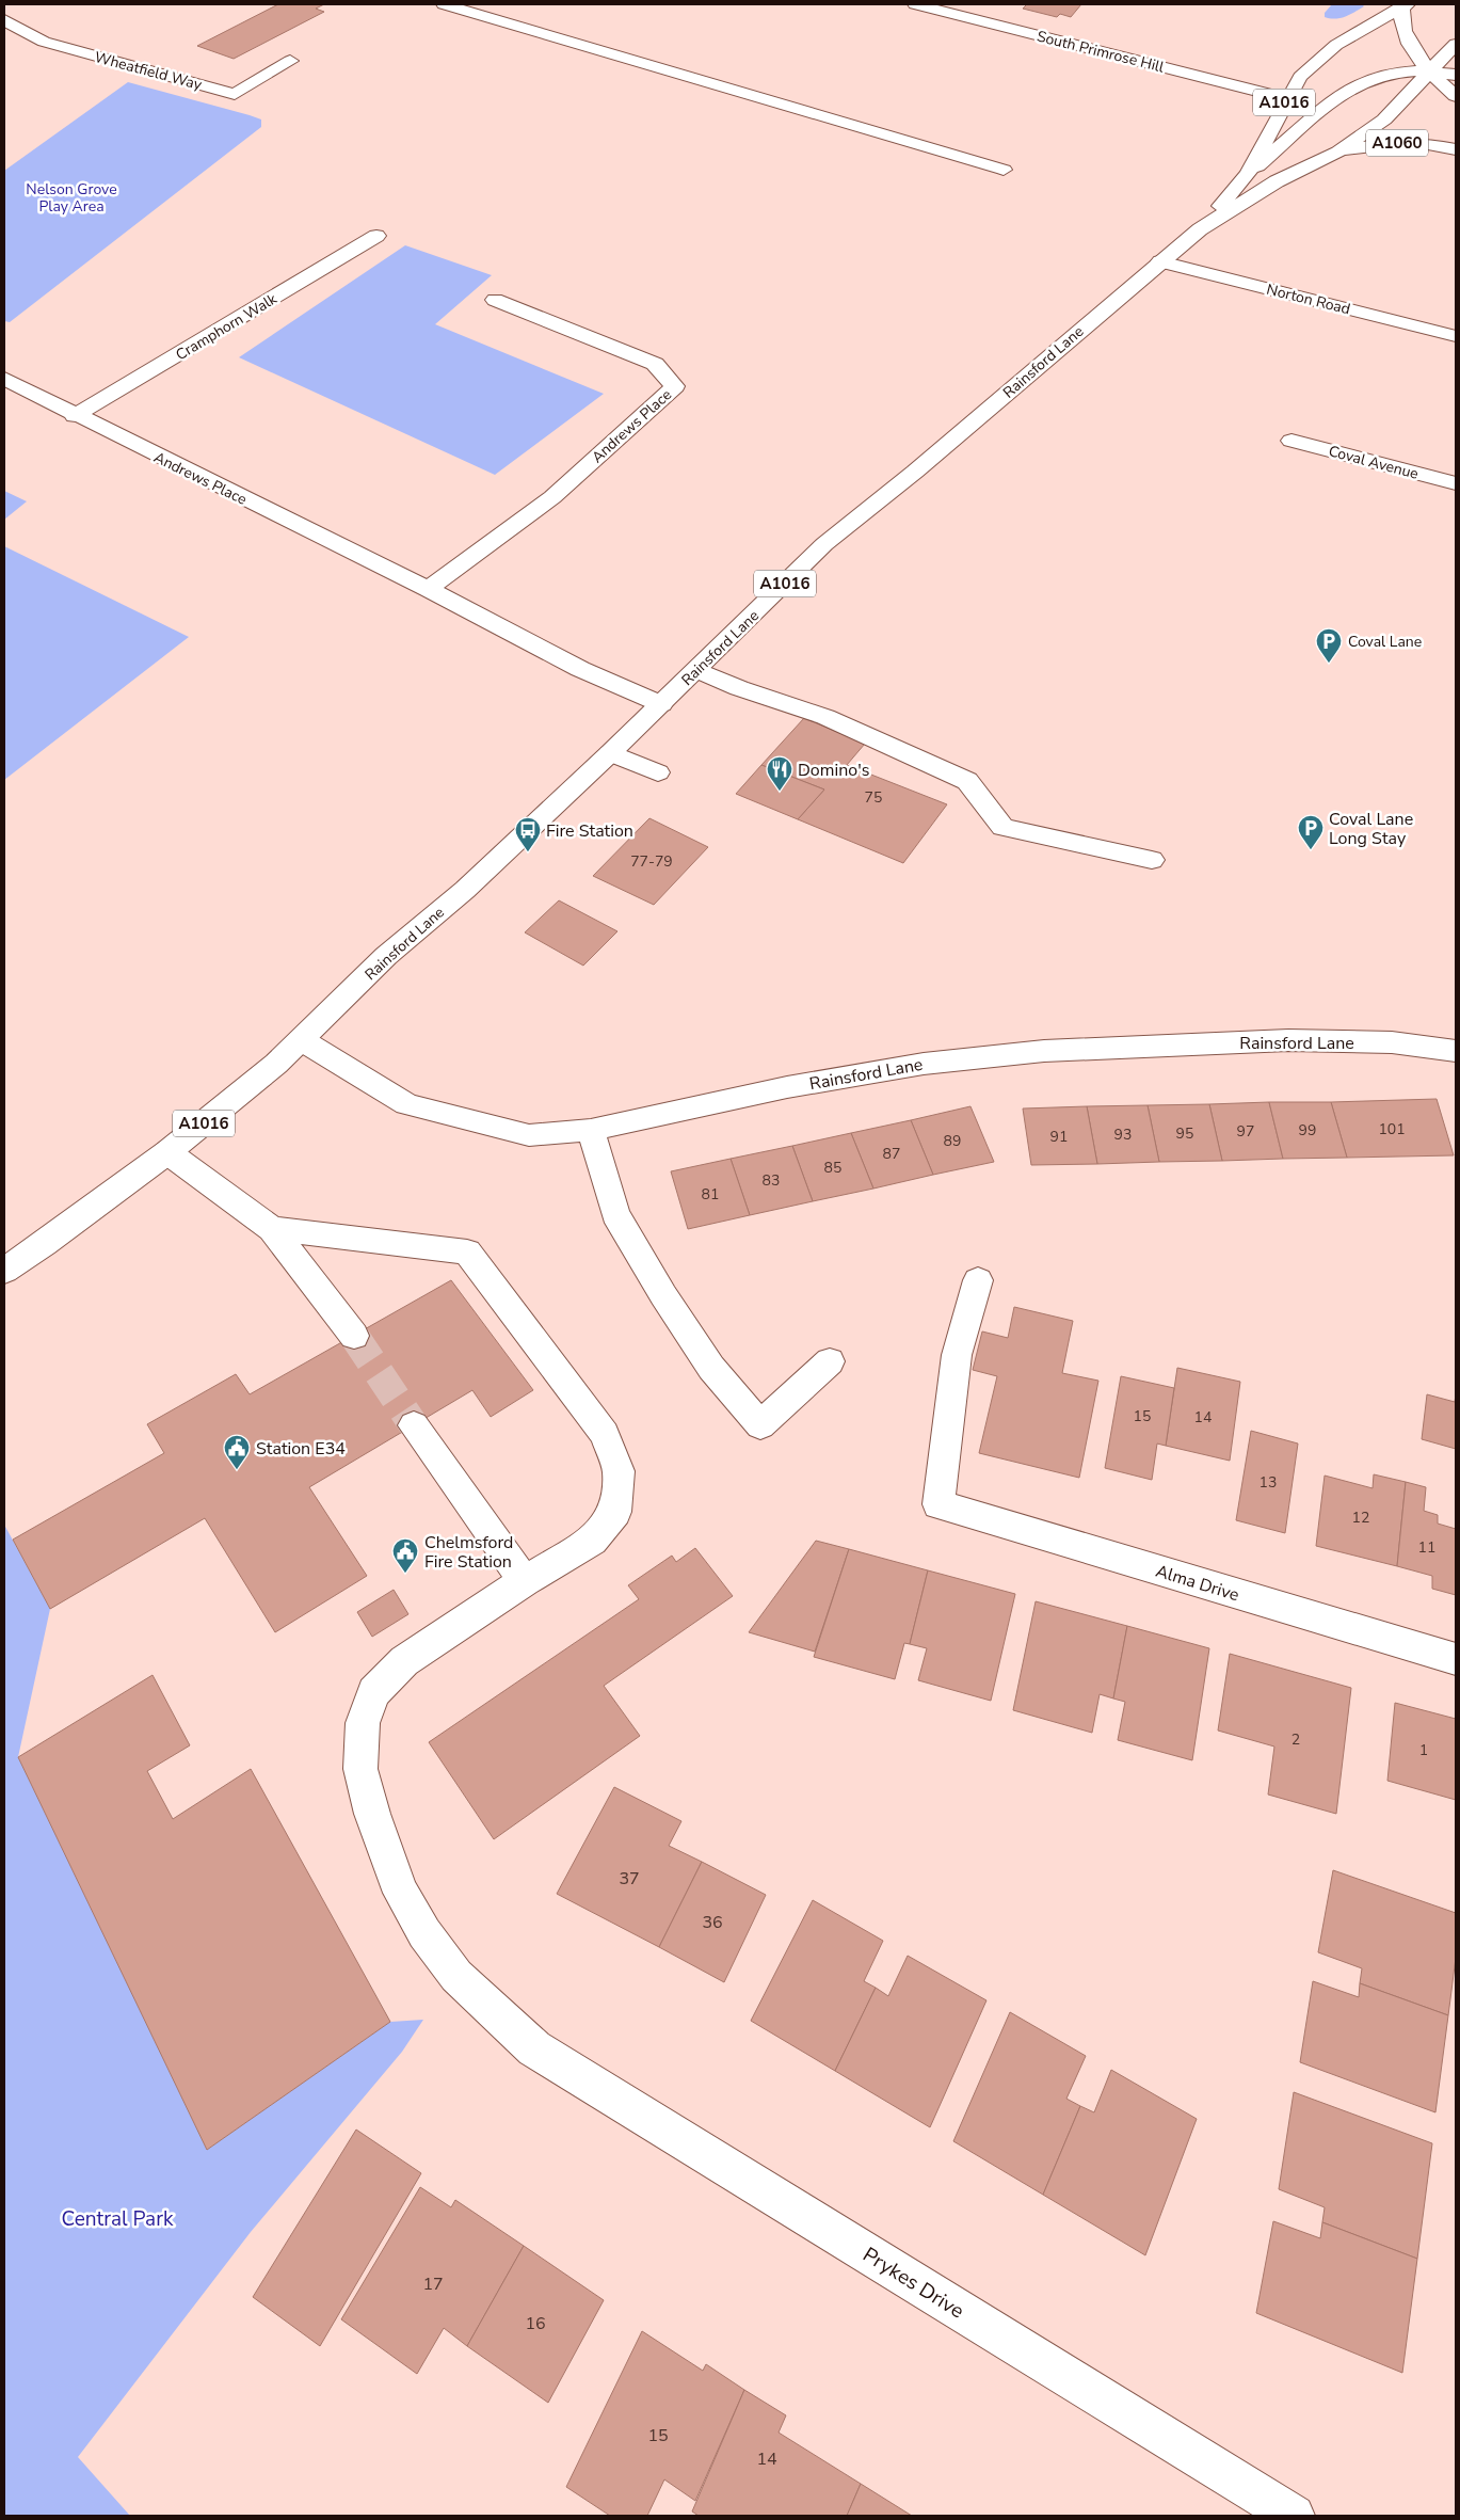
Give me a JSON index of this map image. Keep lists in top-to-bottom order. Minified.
{"streets":{"street":["South Primrose Hill","Wheatfield Way","A1016","A1060","Norton Road","Cramphorn Walk","Rainsford Lane","Andrews Place","Coval Avenue","Alma Drive","Prykes Drive"]},"crossings":[["South Primrose Hill","Rainsford Lane"],["A1060","Rainsford Lane"],["Norton Road","Rainsford Lane"],["Cramphorn Walk","Andrews Place"],["Rainsford Lane","Andrews Place"]],"parks":["Nelson Grove Play Area","Central Park"],"places":{"parking":["Coval Lane","Coval Lane Long Stay"],"restaurant":["Domino's"],"bus stop":["Fire Station"],"public building":["Station E34","Chelmsford Fire Station"]},"house_numbers":["75","77-79","101","99","97","95","93","91","89","87","85","83","81","15","14","13","12","11","2","1","37","36","17","16","15","14"]}
